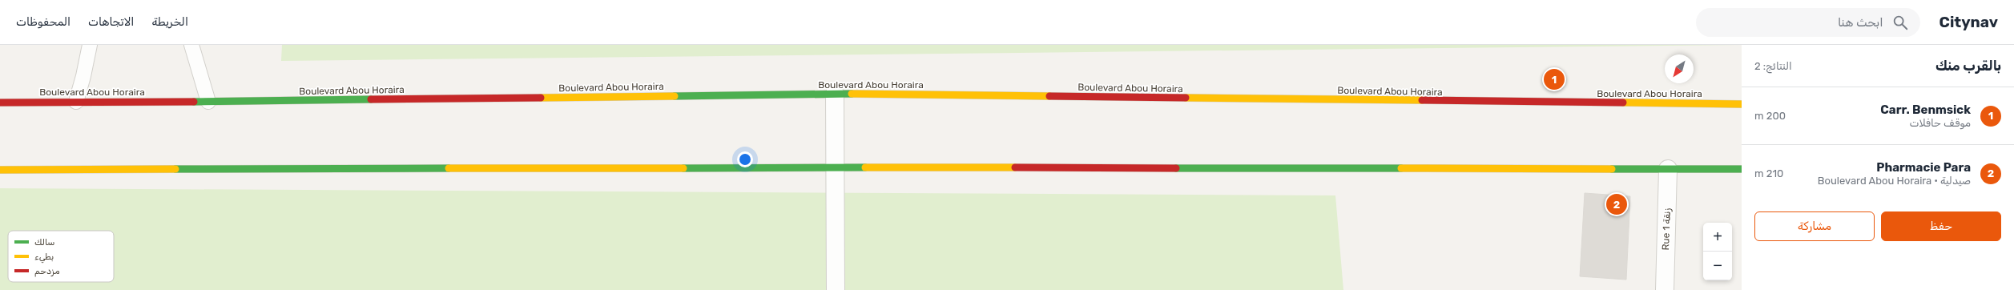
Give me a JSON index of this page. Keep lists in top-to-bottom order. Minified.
{"streets":{"main road":["Boulevard Abou Horaira"],"street":["Rue 1 زنقة"]},"legend":["سالك","بطيء","مزدحم"],"north":"bottom left","page":{"header":"Citynav","search":"ابحث هنا","nav":["الخريطة","الاتجاهات","المحفوظات"],"heading":["بالقرب منك","النتائج: 2"],"pins":["1","2"],"list":[{"mark":"1","name":"Carr. Benmsick","note":"موقف حافلات","value":"200 m"},{"mark":"2","name":"Pharmacie Para","note":"صيدلية · Boulevard Abou Horaira","value":"210 m"}],"buttons":["حفظ","مشاركة"],"map_buttons":["+","−"]}}
